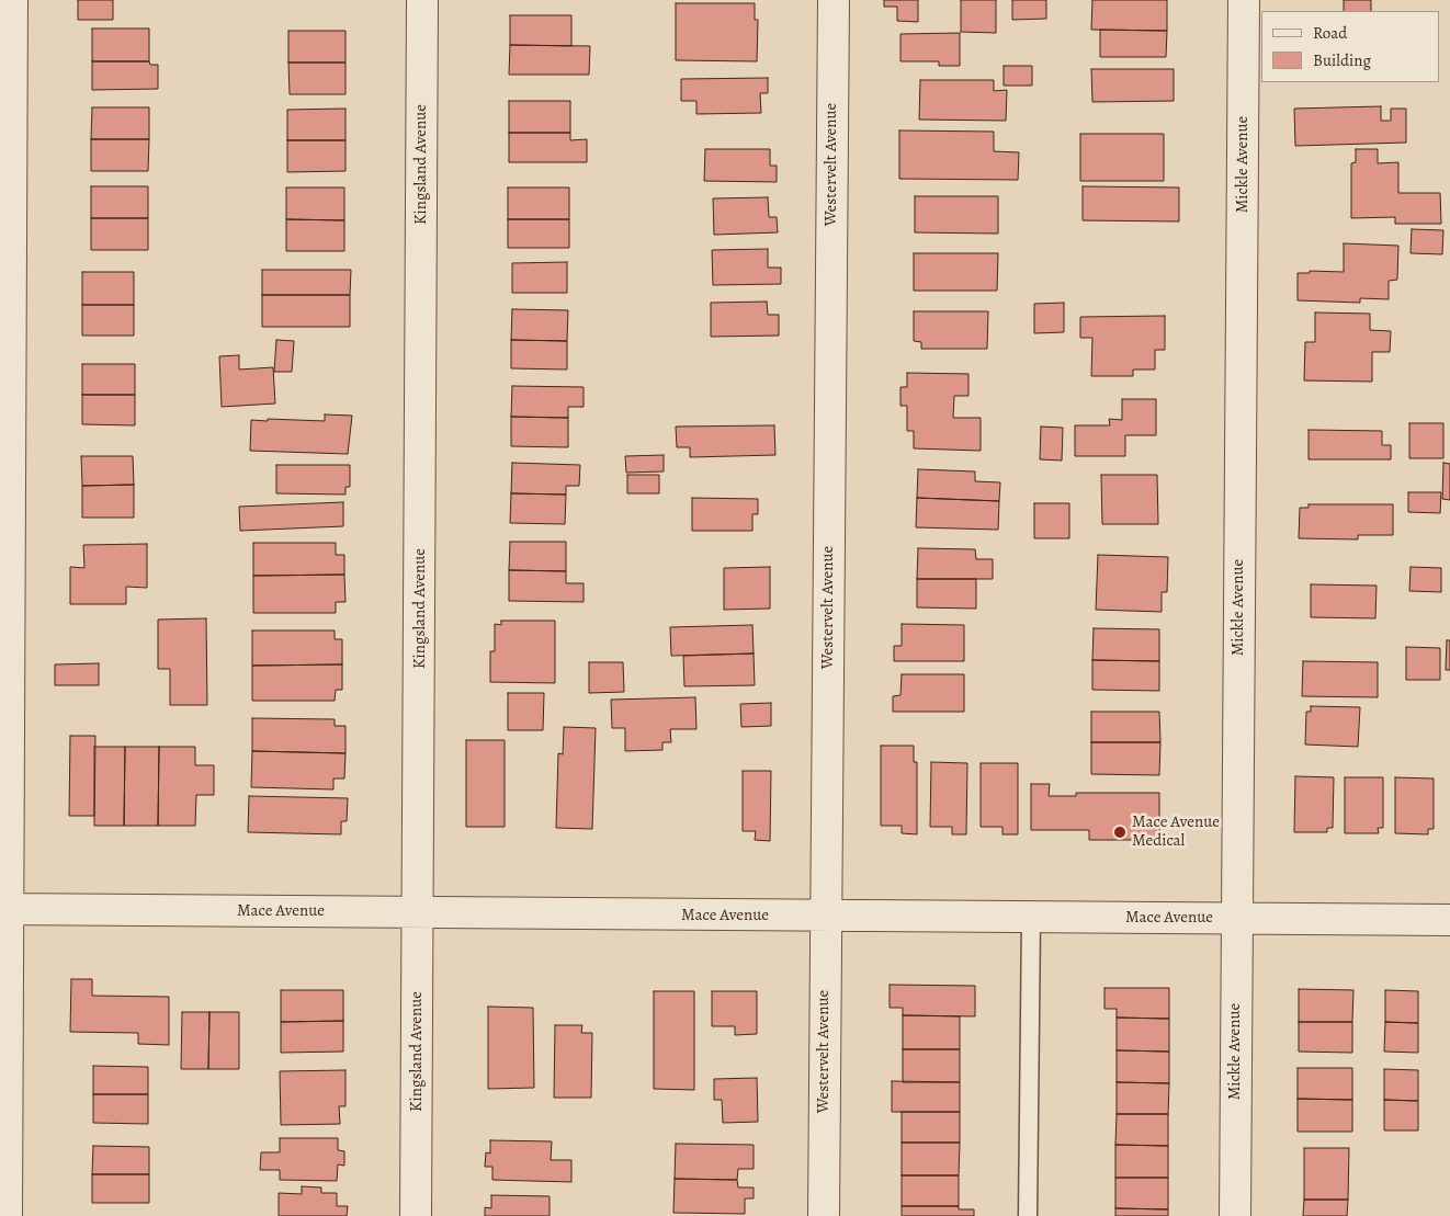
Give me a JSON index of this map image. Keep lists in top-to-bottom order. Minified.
{"streets":{"street":["Kingsland Avenue","Westervelt Avenue","Mickle Avenue","Mace Avenue"]},"crossings":[["Kingsland Avenue","Mace Avenue"],["Westervelt Avenue","Mace Avenue"],["Mickle Avenue","Mace Avenue"]],"places":["Mace Avenue Medical"],"legend":["Road","Building"]}
